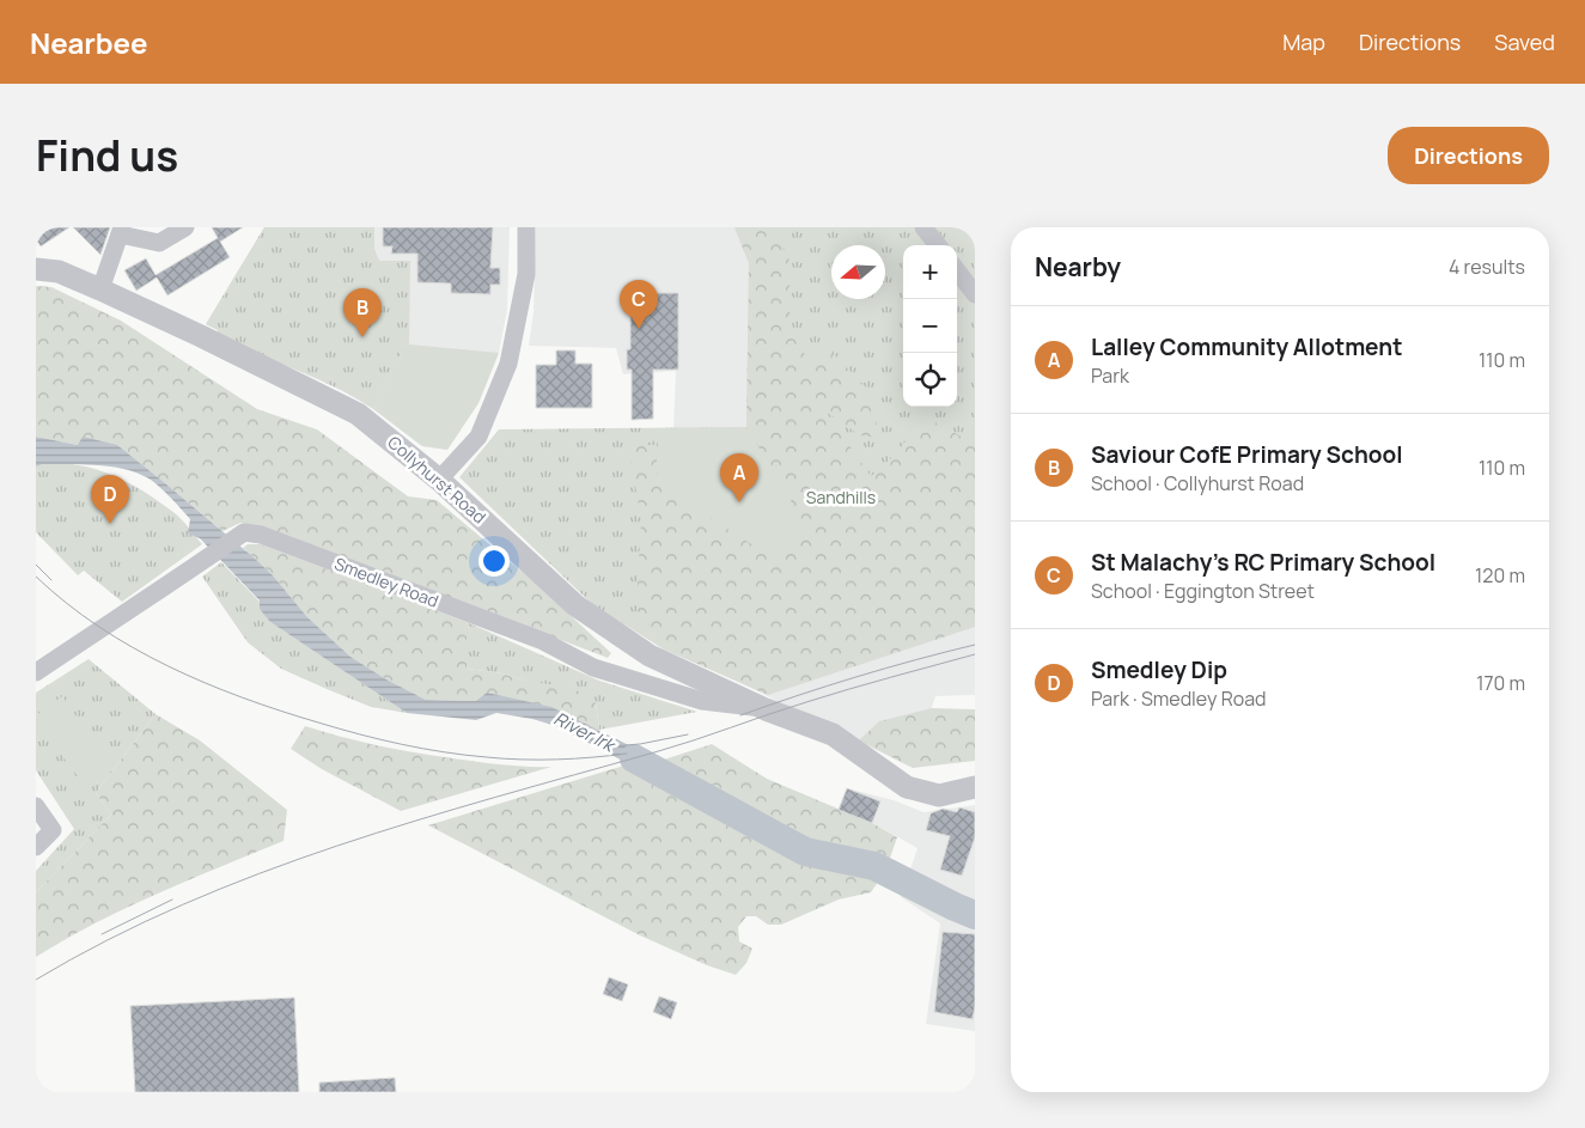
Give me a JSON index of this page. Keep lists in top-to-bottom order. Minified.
{"streets":{"street":["Collyhurst Road","Smedley Road"]},"crossings":[["Collyhurst Road","Smedley Road"]],"water":["River Irk"],"parks":["Sandhills"],"north":"left","page":{"header":"Nearbee","nav":["Map","Directions","Saved"],"title":"Find us","buttons":"Directions","heading":["Nearby","4 results"],"map_buttons":["+","−"],"pins":["C","B","A","D"],"list":[{"mark":"A","name":"Lalley Community Allotment","note":"Park","value":"110 m"},{"mark":"B","name":"Saviour CofE Primary School","note":"School · Collyhurst Road","value":"110 m"},{"mark":"C","name":"St Malachy's RC Primary School","note":"School · Eggington Street","value":"120 m"},{"mark":"D","name":"Smedley Dip","note":"Park · Smedley Road","value":"170 m"}]}}
